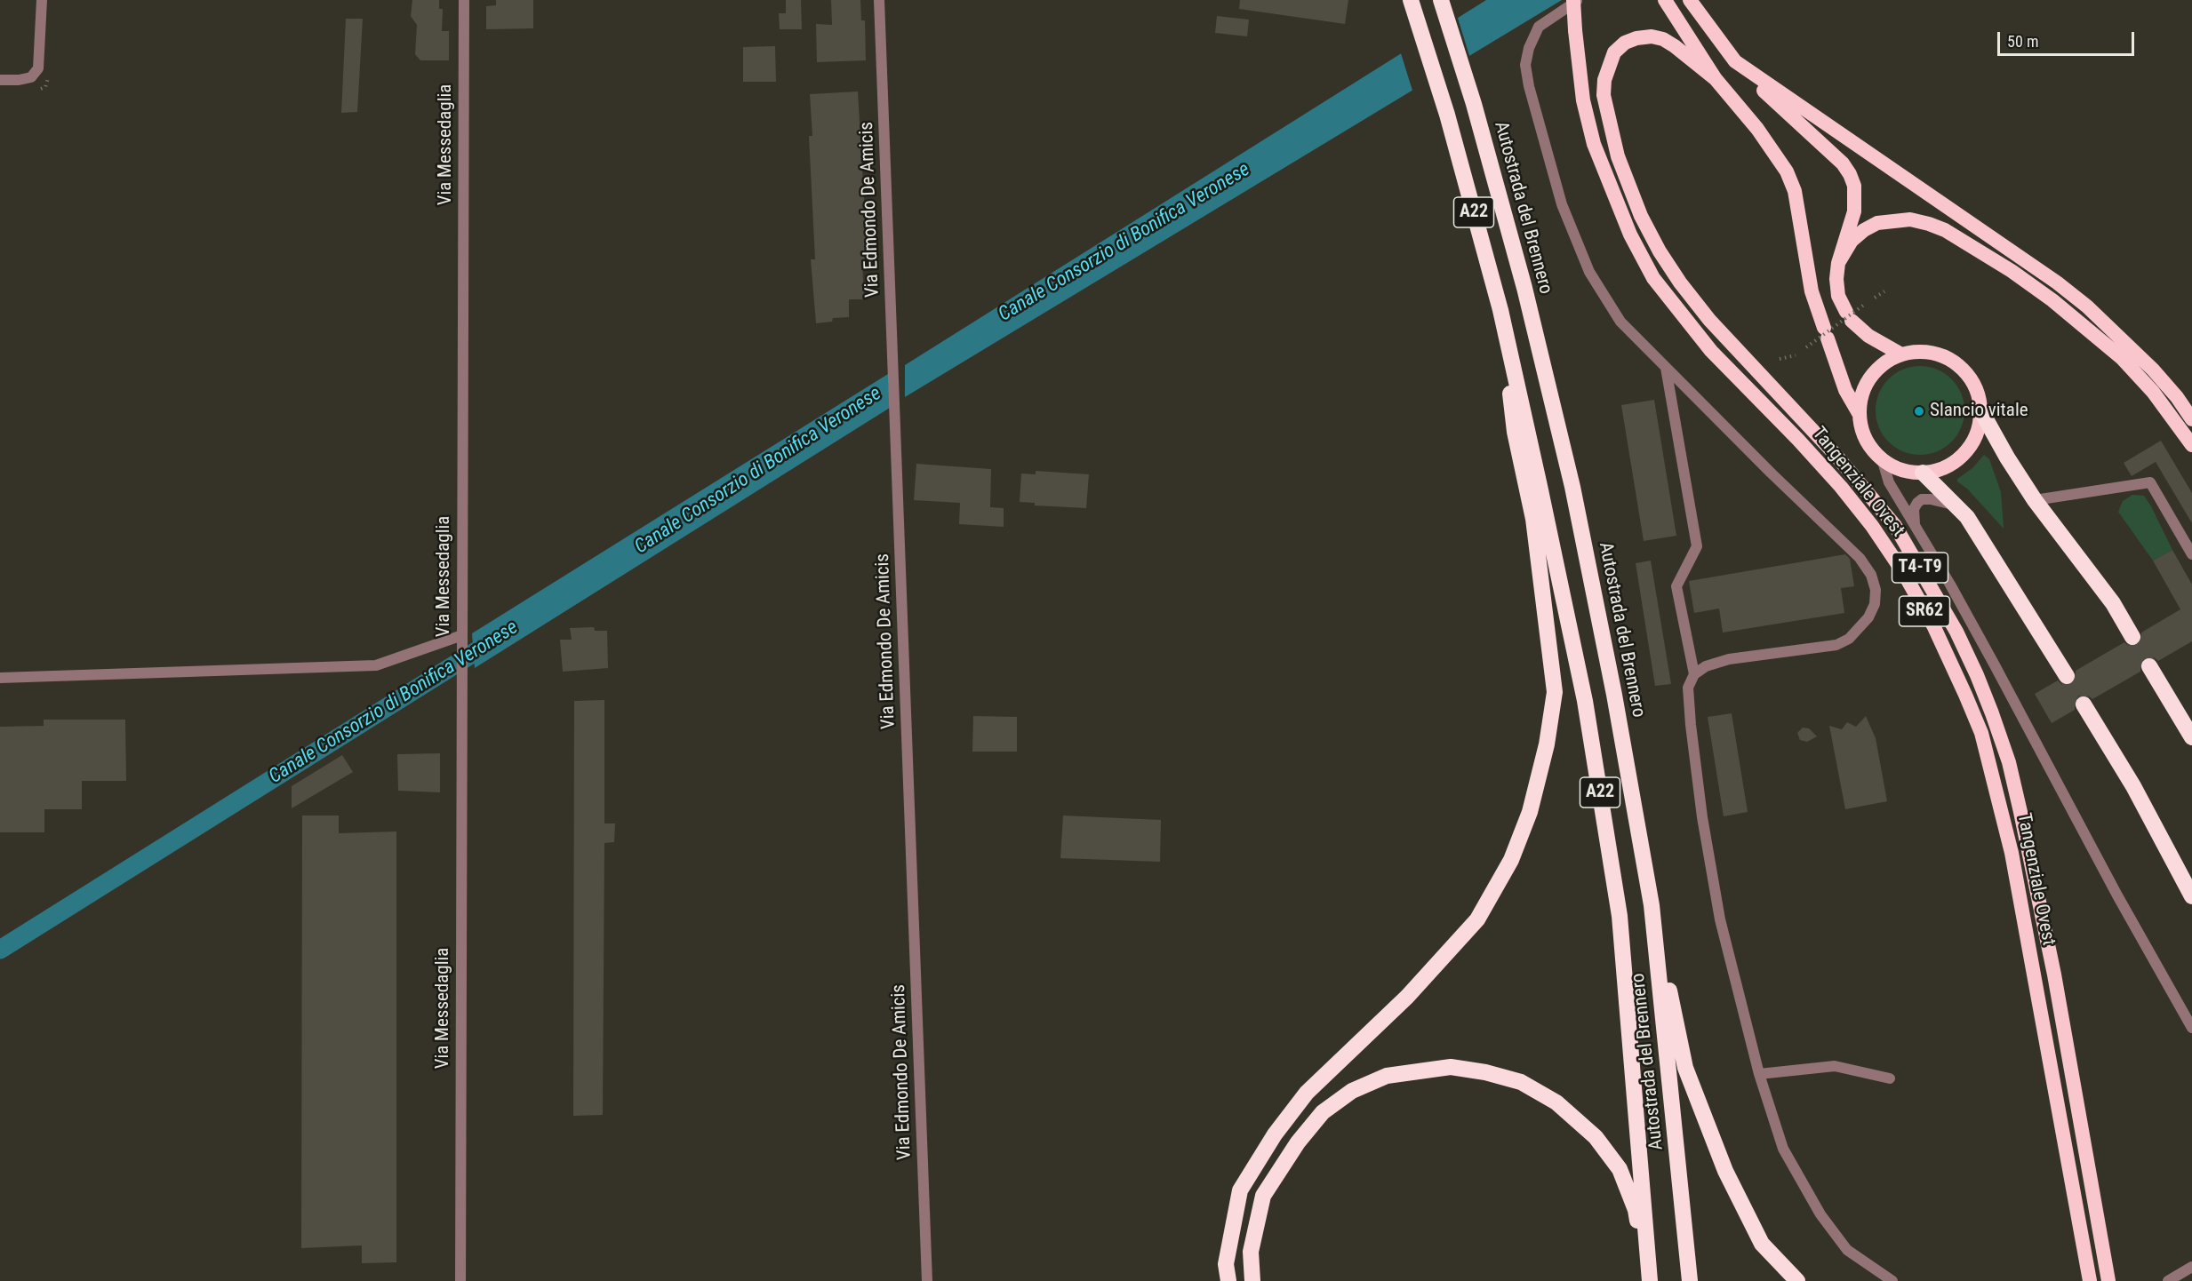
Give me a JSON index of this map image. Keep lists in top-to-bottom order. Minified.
{"streets":{"highway":["Autostrada del Brennero","A22","Tangenziale Ovest","T4-T9","SR62"],"street":["Via Messedaglia","Via Edmondo De Amicis"]},"water":["Canale Consorzio di Bonifica Veronese"],"places":["Slancio vitale"],"scale_bar":"50 m"}
